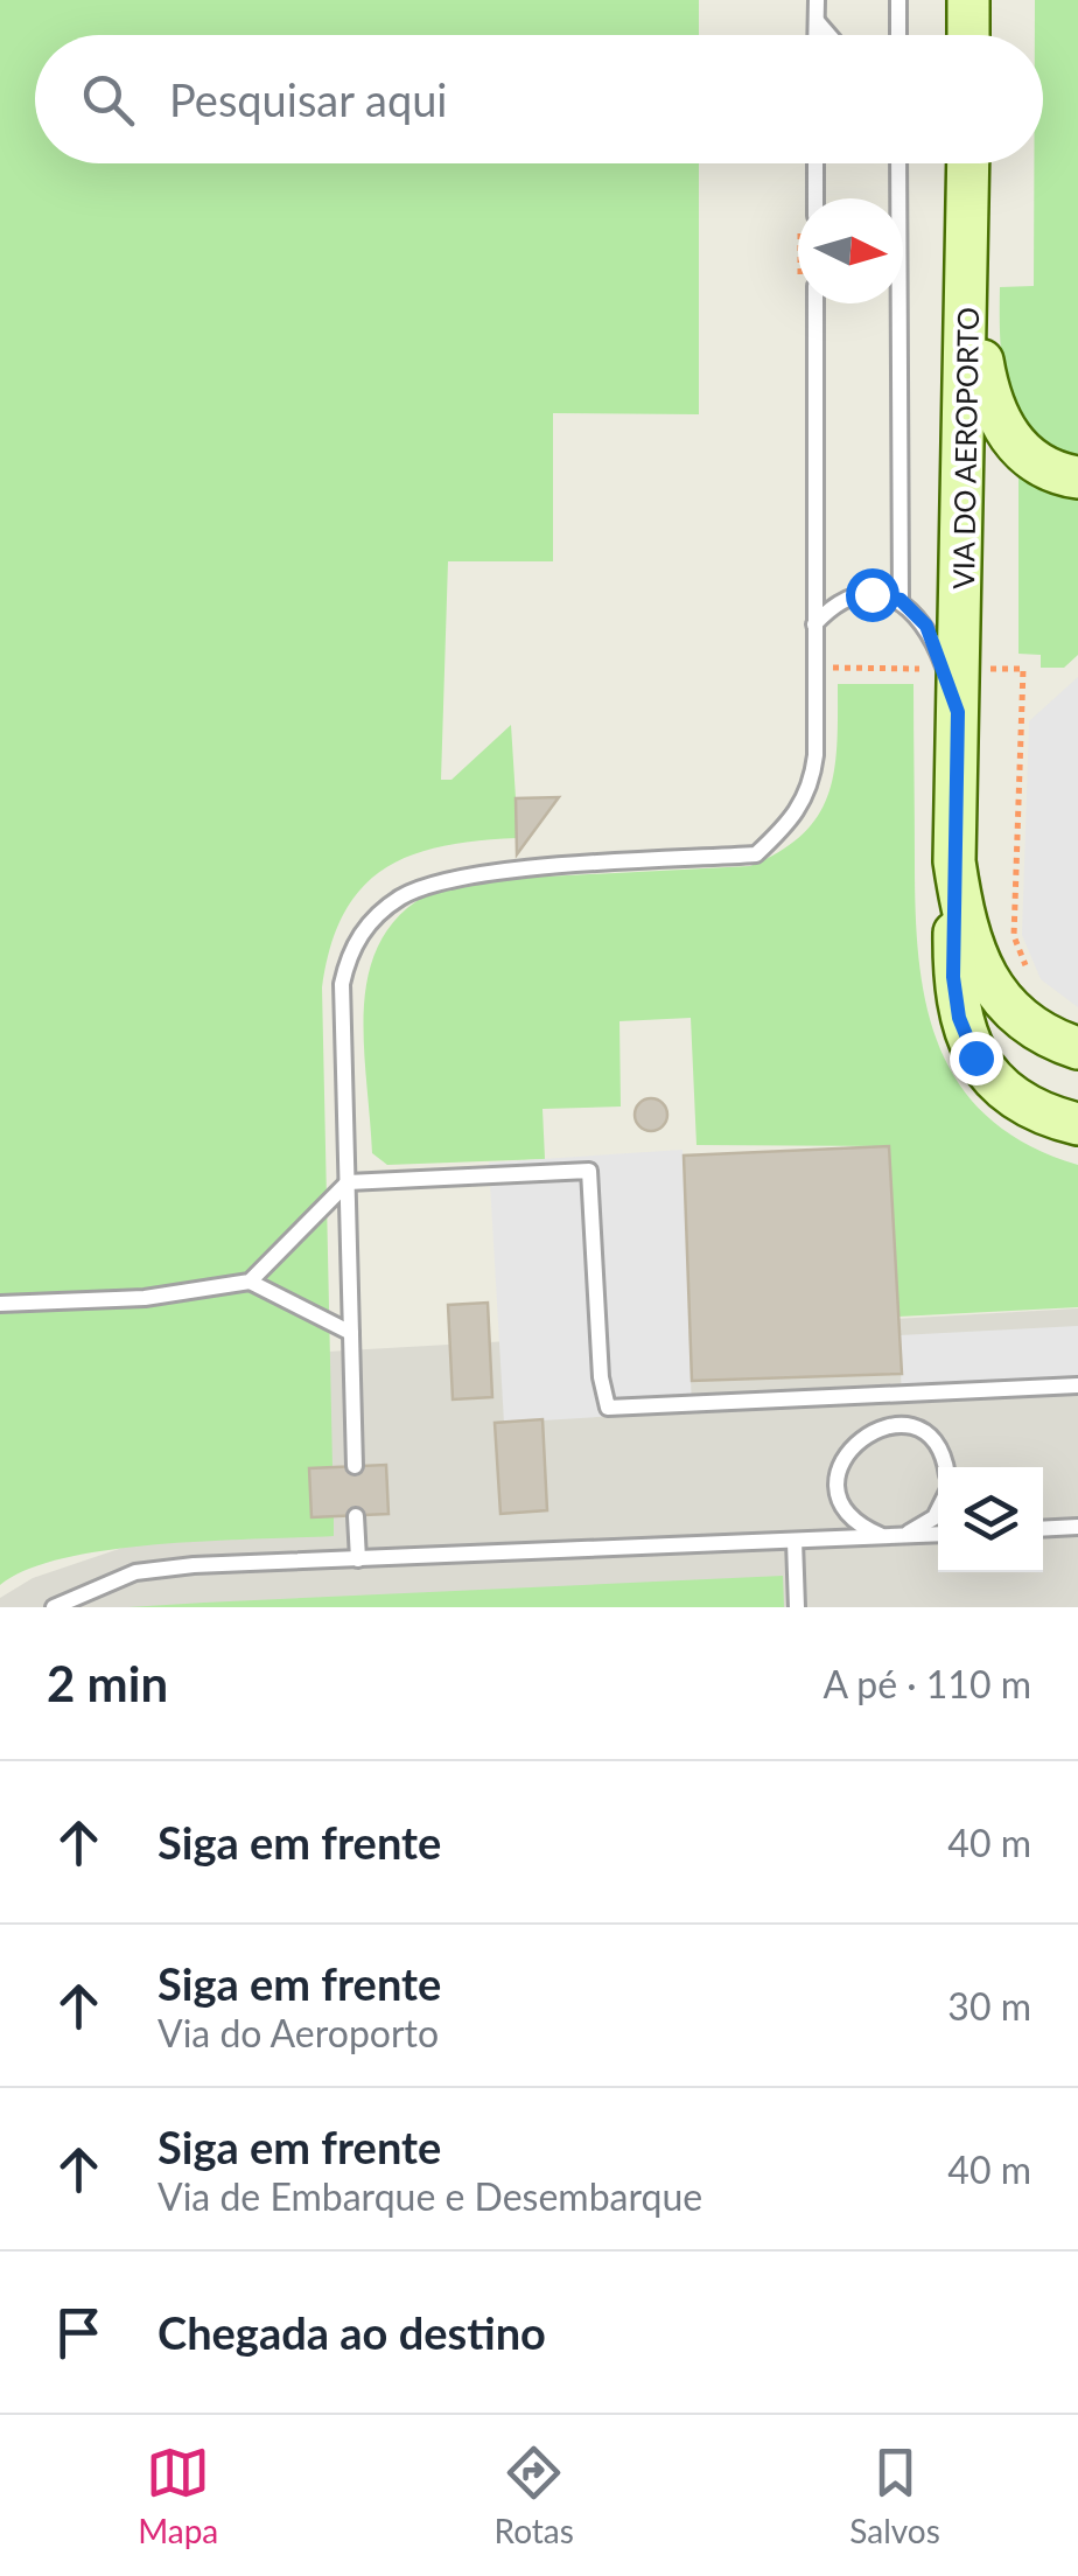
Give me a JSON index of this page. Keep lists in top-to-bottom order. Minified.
{"streets":{"street":["VIA DO AEROPORTO"]},"north":"right","page":{"search":"Pesquisar aqui","heading":["2 min","A pé · 110 m"],"list":[["Siga em frente","40 m"],["Siga em frente","Via do Aeroporto","30 m"],["Siga em frente","Via de Embarque e Desembarque","40 m"],"Chegada ao destino"],"nav":["Mapa","Rotas","Salvos"]}}
